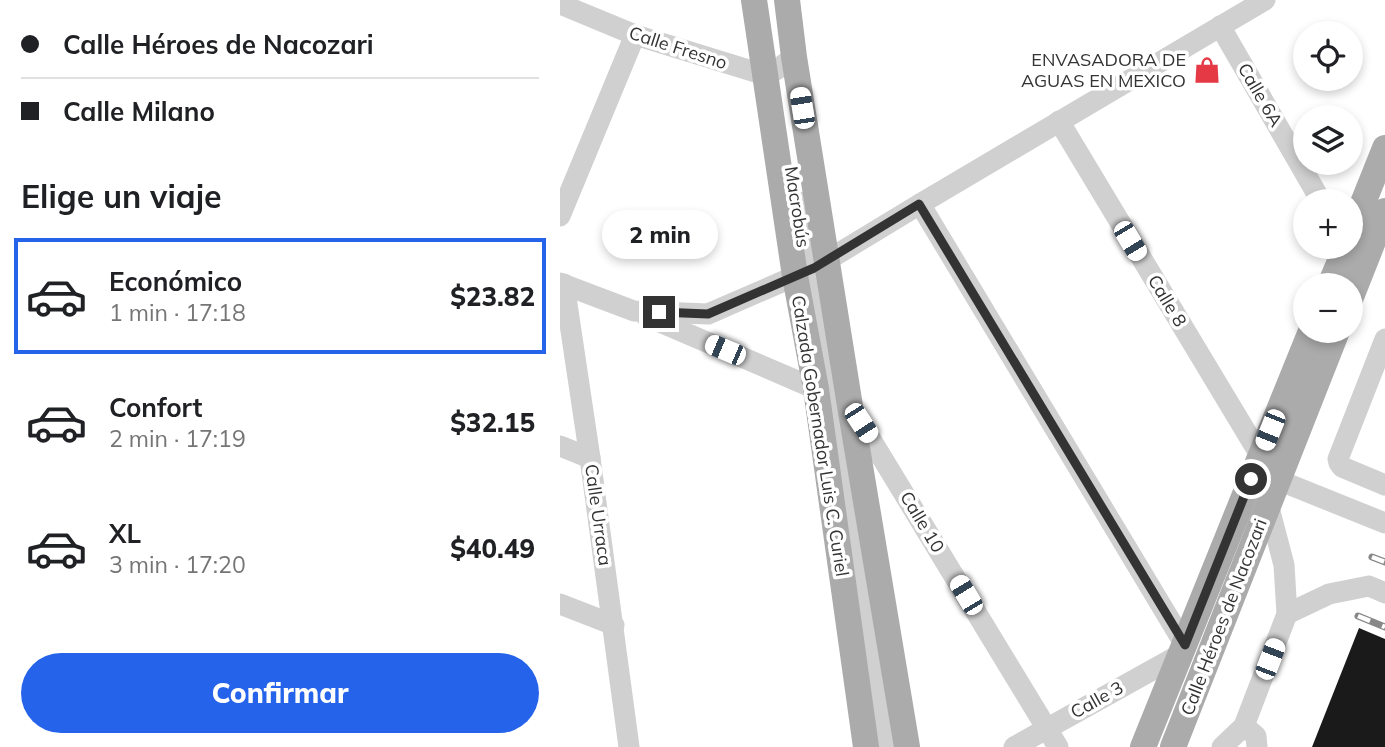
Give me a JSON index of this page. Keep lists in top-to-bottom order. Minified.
{"streets":{"main road":["Calzada Gobernador Luis C. Curiel","Calle Héroes de Nacozari"],"street":["Calle Fresno","Calle 6A","Macrobús","Calle 8","Calle Urraca","Calle 10","Calle 3"]},"crossings":[["Calle Fresno","Calzada Gobernador Luis C. Curiel"],["Macrobús","Calzada Gobernador Luis C. Curiel"],["Calle 8","Calle Héroes de Nacozari"],["Calzada Gobernador Luis C. Curiel","Calle 10"],["Calle 10","Calle 3"],["Calle Héroes de Nacozari","Calle 3"]],"places":{"shop":["ENVASADORA DE AGUAS EN MEXICO"]},"page":{"banner":["Calle Héroes de Nacozari","Calle Milano"],"map_buttons":["+","−"],"heading":"Elige un viaje","bubble":"2 min","list":[{"name":"Económico","note":"1 min · 17:18","value":"$23.82"},{"name":"Confort","note":"2 min · 17:19","value":"$32.15"},{"name":"XL","note":"3 min · 17:20","value":"$40.49"}],"buttons":"Confirmar"}}
